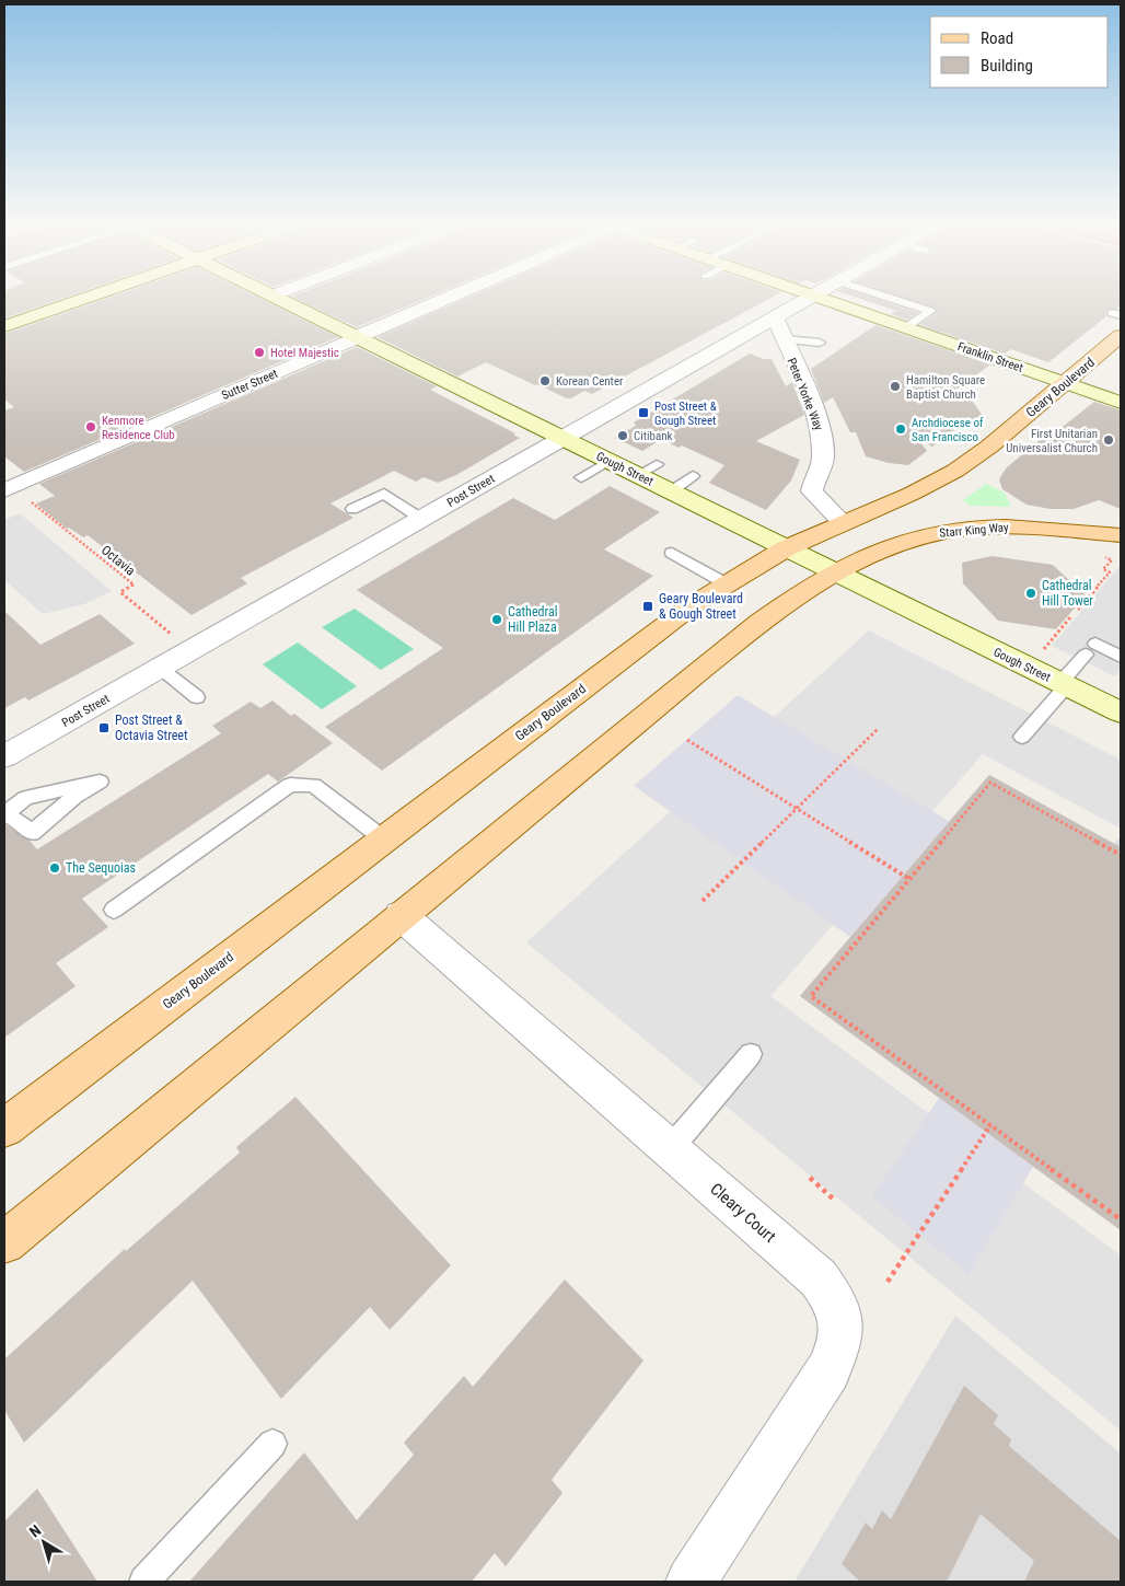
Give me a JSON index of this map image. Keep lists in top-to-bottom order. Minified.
{"streets":{"main road":["Franklin Street","Geary Boulevard","Gough Street","Starr King Way"],"street":["Sutter Street","Peter Yorke Way","Post Street","Cleary Court"],"path":["Octavia"]},"crossings":[["Franklin Street","Geary Boulevard"],["Sutter Street","Gough Street"],["Geary Boulevard","Peter Yorke Way"],["Geary Boulevard","Gough Street"],["Peter Yorke Way","Post Street"],["Gough Street","Post Street"],["Gough Street","Starr King Way"],["Post Street","Octavia"]],"places":{"other":["Hotel Majestic","Korean Center","Hamilton Square Baptist Church","Kenmore Residence Club","Archdiocese of San Francisco","Citibank","First Unitarian Universalist Church","Cathedral Hill Tower","Cathedral Hill Plaza","The Sequoias"],"transit":["Post Street & Gough Street","Geary Boulevard & Gough Street","Post Street & Octavia Street"]},"legend":["Road","Building"],"north":"top left"}
